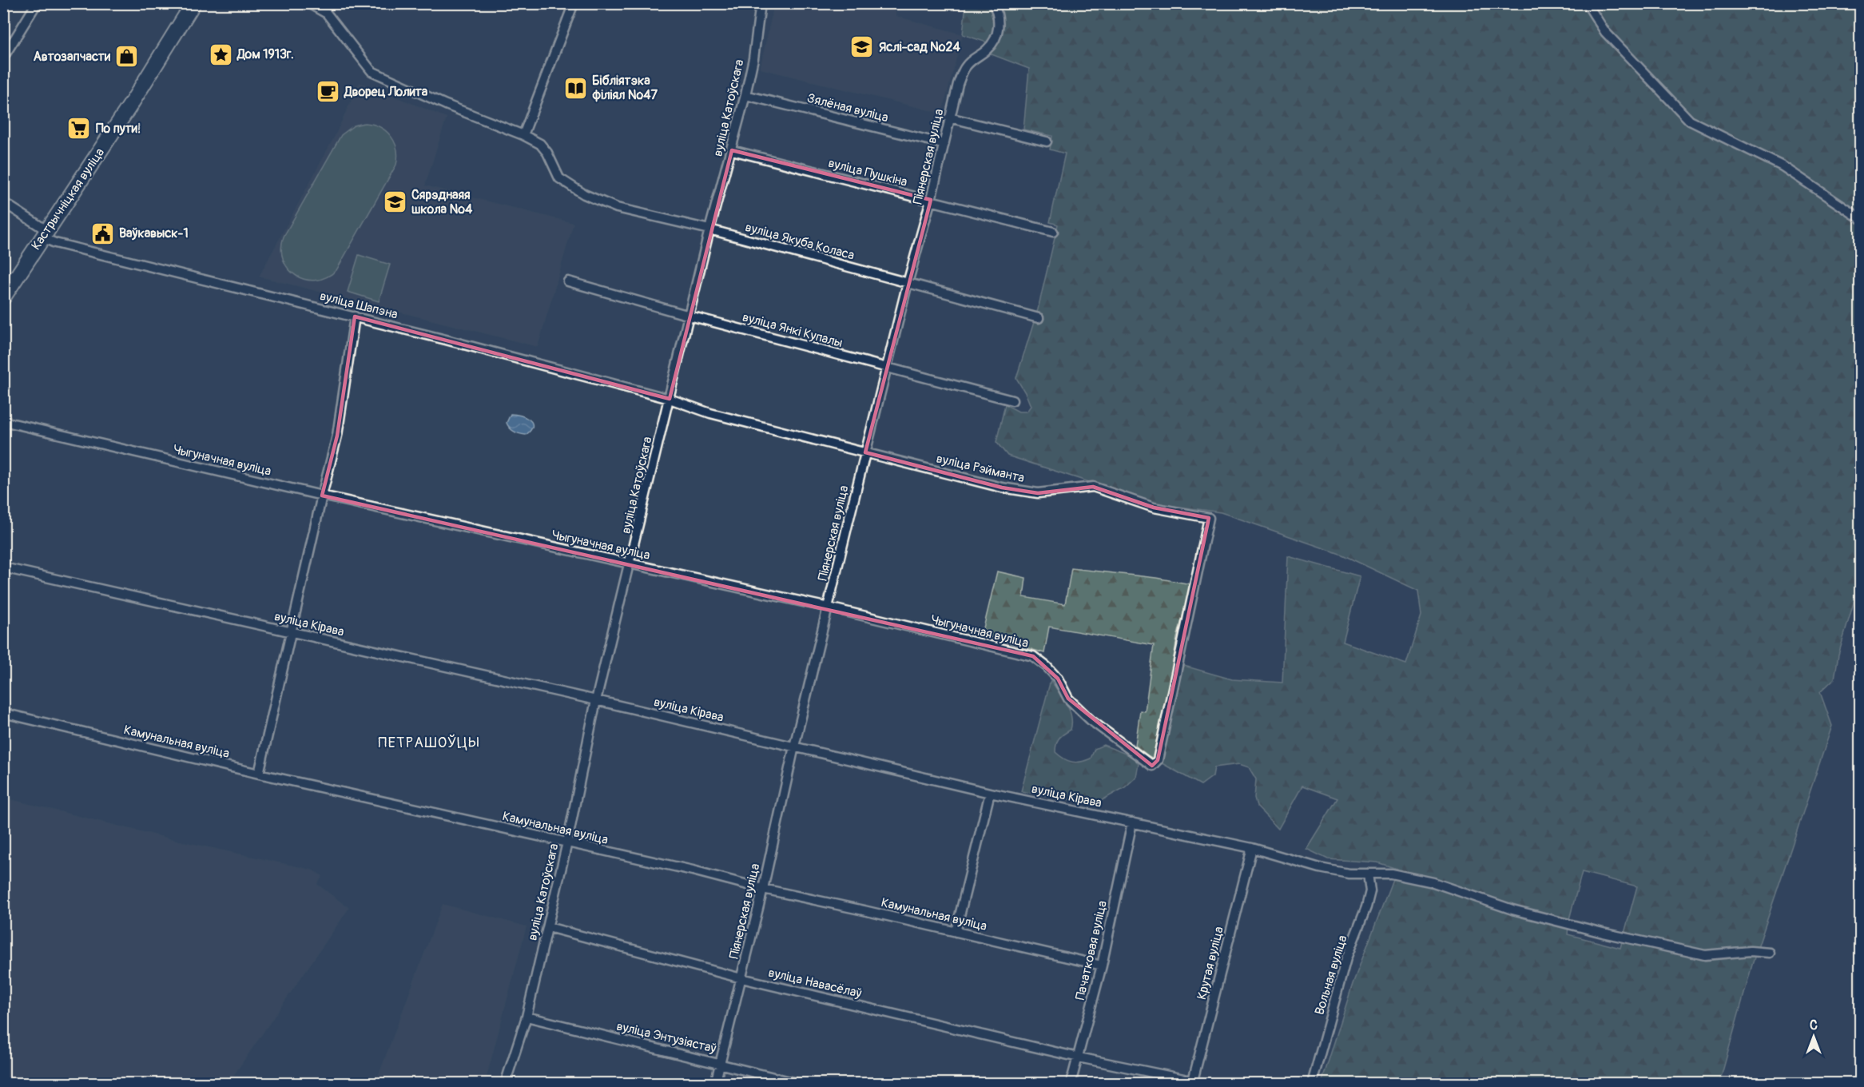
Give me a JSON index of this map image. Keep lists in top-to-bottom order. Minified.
{"streets":{"main road":["Кастрычніцкая вуліца"],"street":["вуліца Катоўскага","Зялёная вуліца","Піянерская вуліца","вуліца Пушкіна","вуліца Якуба Коласа","вуліца Шапэна","вуліца Янкі Купалы","Чыгуначная вуліца","вуліца Рэйманта","вуліца Кірава","Камунальная вуліца","Пачатковая вуліца","Крутая вуліца","Вольная вуліца","вуліца Навасёлаў","вуліца Энтузіястаў"]},"crossings":[["вуліца Катоўскага","Зялёная вуліца"],["вуліца Катоўскага","вуліца Пушкіна"],["вуліца Катоўскага","вуліца Якуба Коласа"],["вуліца Катоўскага","вуліца Шапэна"],["вуліца Катоўскага","вуліца Янкі Купалы"],["вуліца Катоўскага","Чыгуначная вуліца"],["вуліца Катоўскага","вуліца Рэйманта"],["вуліца Катоўскага","вуліца Кірава"],["вуліца Катоўскага","Камунальная вуліца"],["вуліца Катоўскага","вуліца Навасёлаў"],["вуліца Катоўскага","вуліца Энтузіястаў"],["Зялёная вуліца","Піянерская вуліца"],["Піянерская вуліца","вуліца Пушкіна"],["Піянерская вуліца","вуліца Якуба Коласа"],["Піянерская вуліца","вуліца Янкі Купалы"],["Піянерская вуліца","Чыгуначная вуліца"],["Піянерская вуліца","вуліца Рэйманта"],["Піянерская вуліца","вуліца Кірава"],["Піянерская вуліца","Камунальная вуліца"],["Піянерская вуліца","вуліца Навасёлаў"],["Піянерская вуліца","вуліца Энтузіястаў"],["Кастрычніцкая вуліца","вуліца Шапэна"],["вуліца Шапэна","вуліца Рэйманта"],["Чыгуначная вуліца","вуліца Рэйманта"],["вуліца Кірава","Пачатковая вуліца"],["вуліца Кірава","Крутая вуліца"],["вуліца Кірава","Вольная вуліца"],["Камунальная вуліца","Пачатковая вуліца"],["Пачатковая вуліца","вуліца Навасёлаў"],["Крутая вуліца","вуліца Навасёлаў"]],"districts":["ПЕТРАШОЎЦЫ"],"places":{"school or university":["Яслі-сад №24","Сярэднаяя школа №4"],"place":["Дом 1913г."],"shop":["Автозапчасти"],"library":["Бібліятэка філіял №47"],"cafe":["Дворец Лолита"],"supermarket":["По пути!"],"public building":["Ваўкавыск-1"]},"north":"top"}
